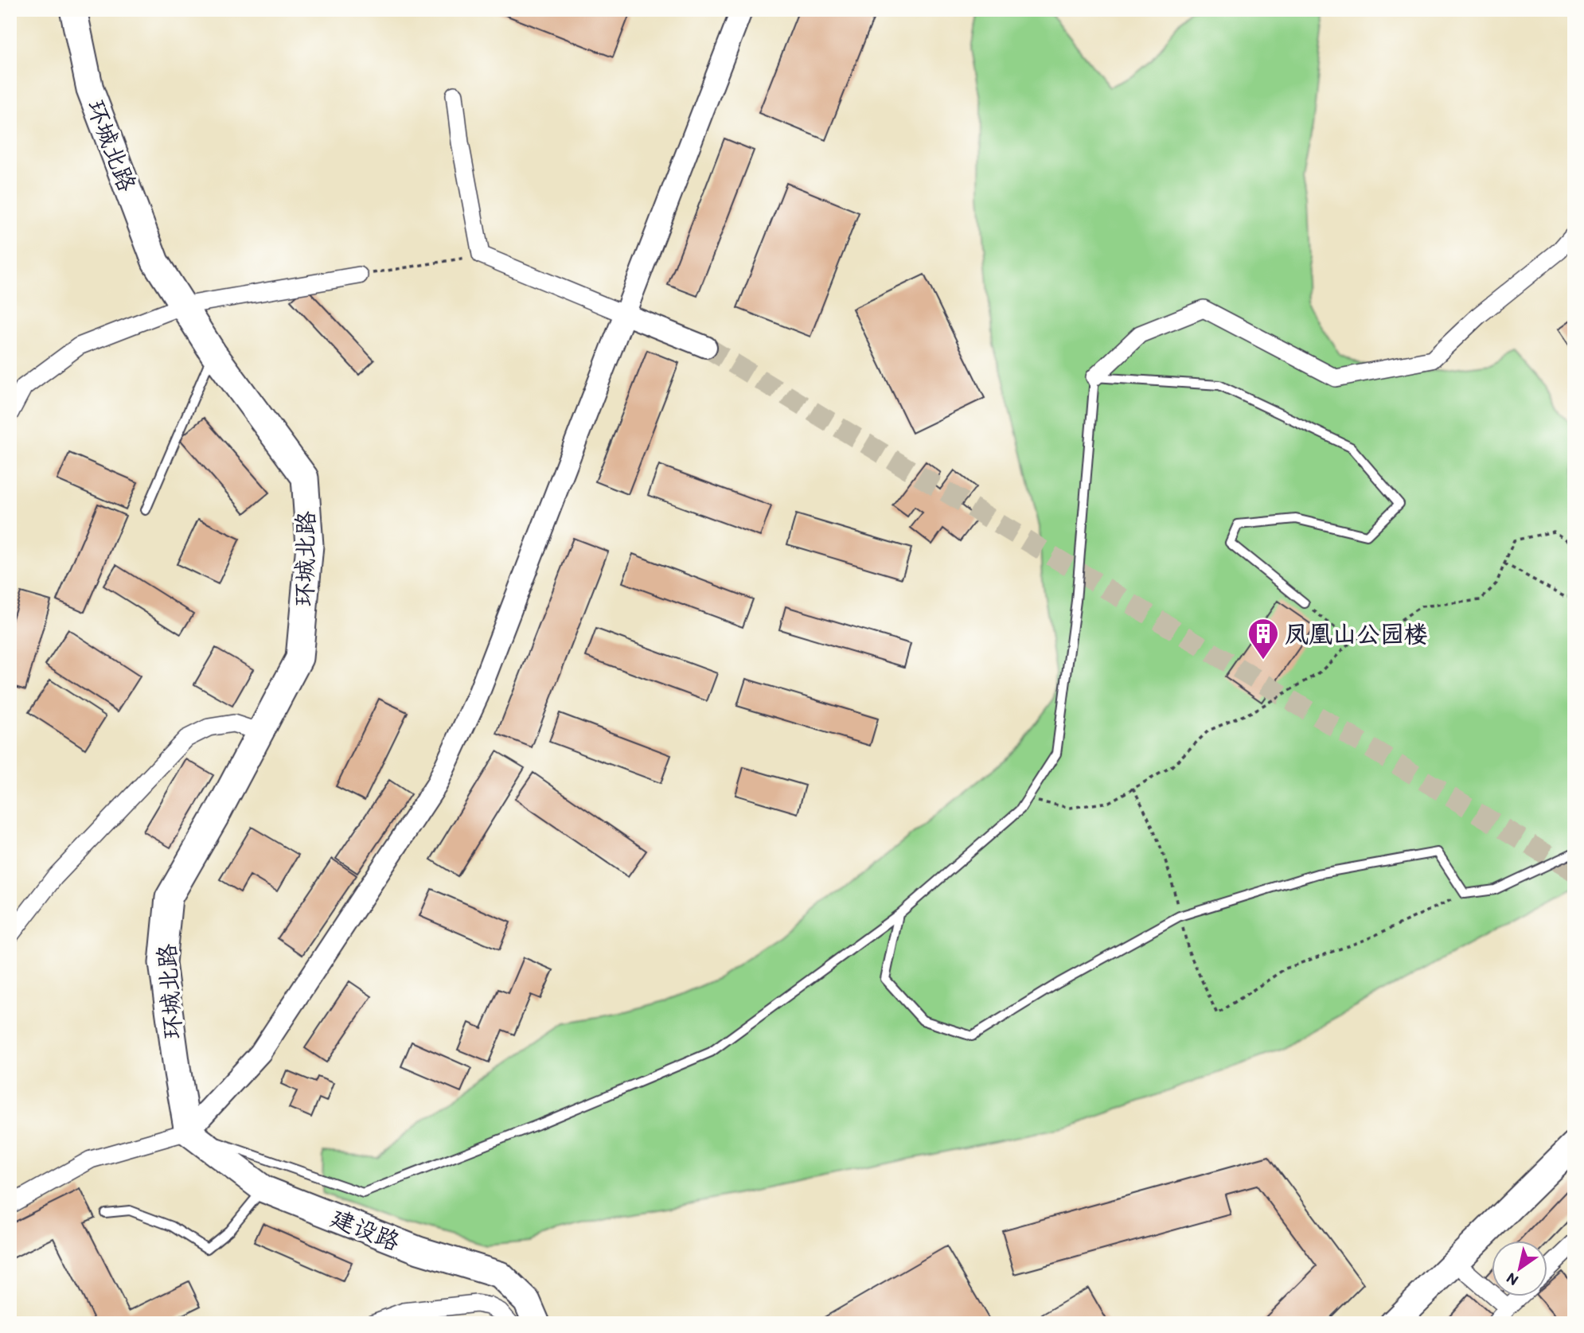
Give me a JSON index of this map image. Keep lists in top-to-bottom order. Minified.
{"streets":{"main road":["环城北路","建设路"]},"crossings":[["环城北路","建设路"]],"places":{"building":["凤凰山公园楼"]},"north":"bottom left"}
